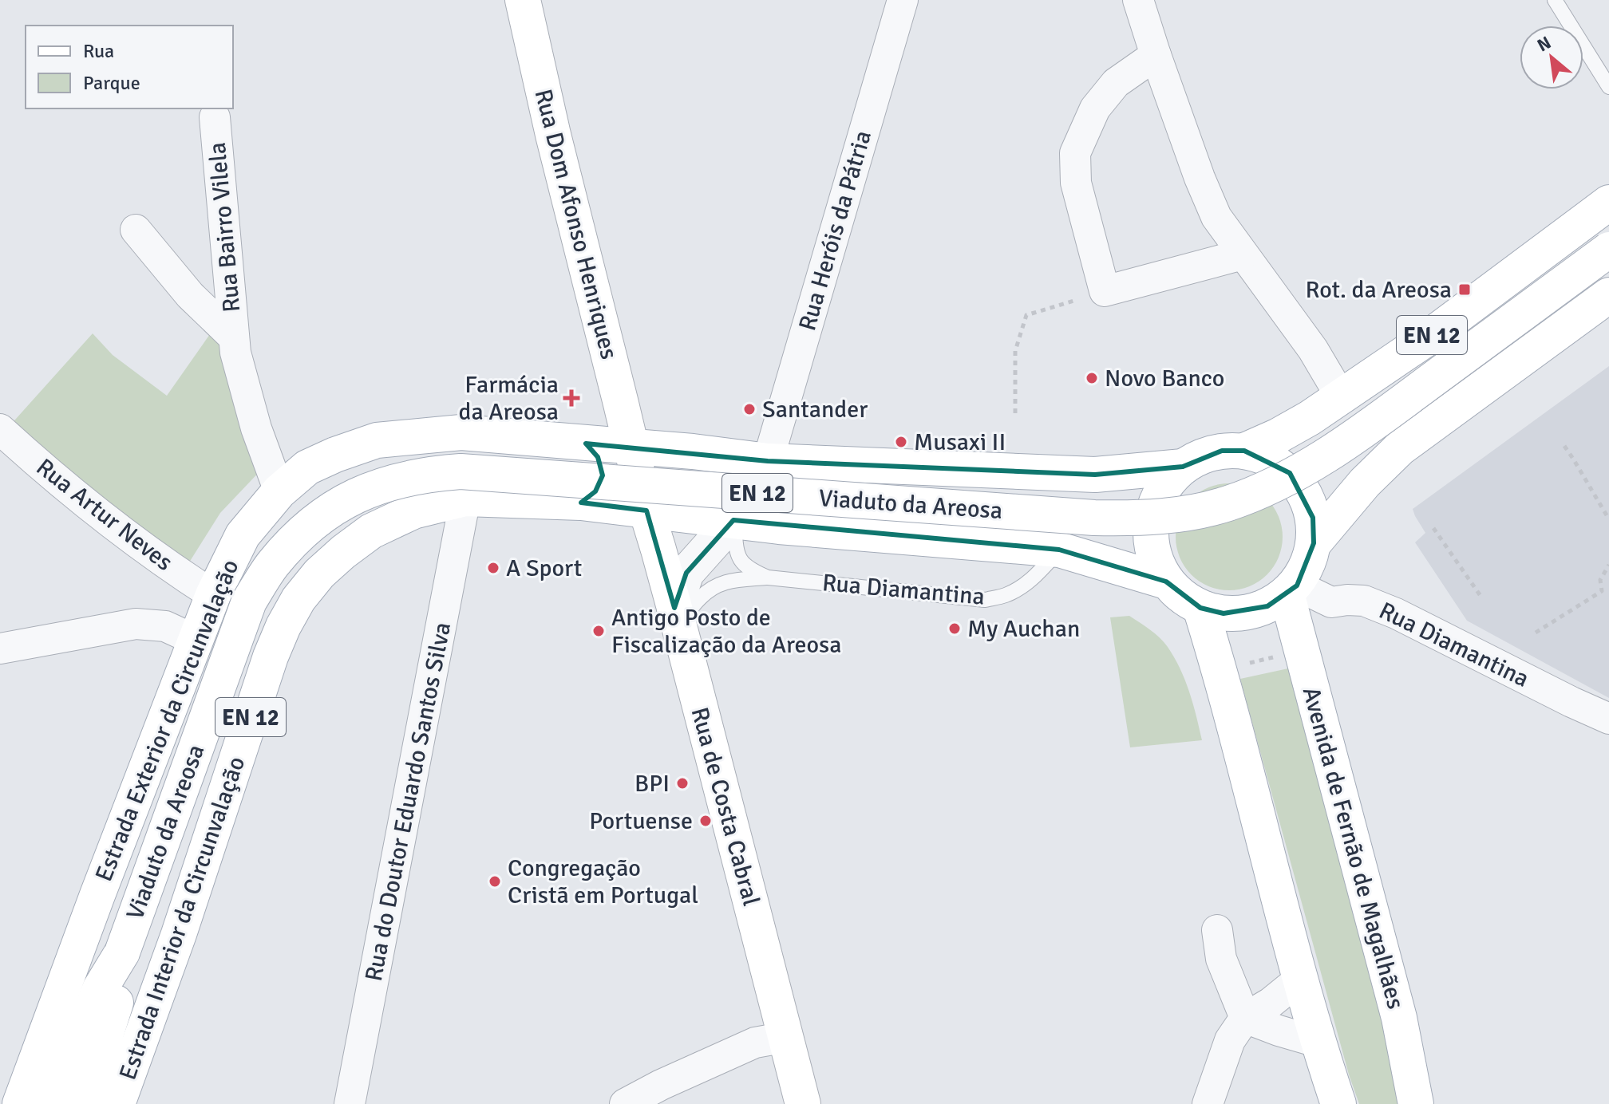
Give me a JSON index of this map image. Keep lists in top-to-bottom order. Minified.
{"streets":{"main road":["Rua Dom Afonso Henriques","EN 12","Viaduto da Areosa","Estrada Exterior da Circunvalação","Rua de Costa Cabral","Avenida de Fernão de Magalhães","Estrada Interior da Circunvalação"],"street":["Rua Bairro Vilela","Rua Heróis da Pátria","Rua Artur Neves","Rua Diamantina","Rua do Doutor Eduardo Santos Silva"]},"crossings":[["Rua Dom Afonso Henriques","Estrada Exterior da Circunvalação"],["Rua Dom Afonso Henriques","Rua de Costa Cabral"],["Rua Dom Afonso Henriques","Estrada Interior da Circunvalação"],["Rua Bairro Vilela","Estrada Exterior da Circunvalação"],["Rua Heróis da Pátria","Estrada Exterior da Circunvalação"],["EN 12","Viaduto da Areosa"],["EN 12","Rua Diamantina"],["EN 12","Estrada Exterior da Circunvalação"],["EN 12","Avenida de Fernão de Magalhães"],["EN 12","Estrada Interior da Circunvalação"],["Viaduto da Areosa","Estrada Interior da Circunvalação"],["Rua Artur Neves","Estrada Exterior da Circunvalação"],["Rua Diamantina","Estrada Exterior da Circunvalação"],["Rua Diamantina","Rua de Costa Cabral"],["Rua Diamantina","Avenida de Fernão de Magalhães"],["Rua Diamantina","Estrada Interior da Circunvalação"],["Estrada Exterior da Circunvalação","Avenida de Fernão de Magalhães"],["Rua do Doutor Eduardo Santos Silva","Estrada Interior da Circunvalação"],["Rua de Costa Cabral","Estrada Interior da Circunvalação"]],"places":{"transit":["Rot. da Areosa"],"other":["Novo Banco","Santander","Musaxi II","A Sport","My Auchan","Antigo Posto de Fiscalização da Areosa","BPI","Portuense","Congregação Cristã em Portugal"],"health":["Farmácia da Areosa"]},"legend":["Rua","Parque"],"north":"top left"}
